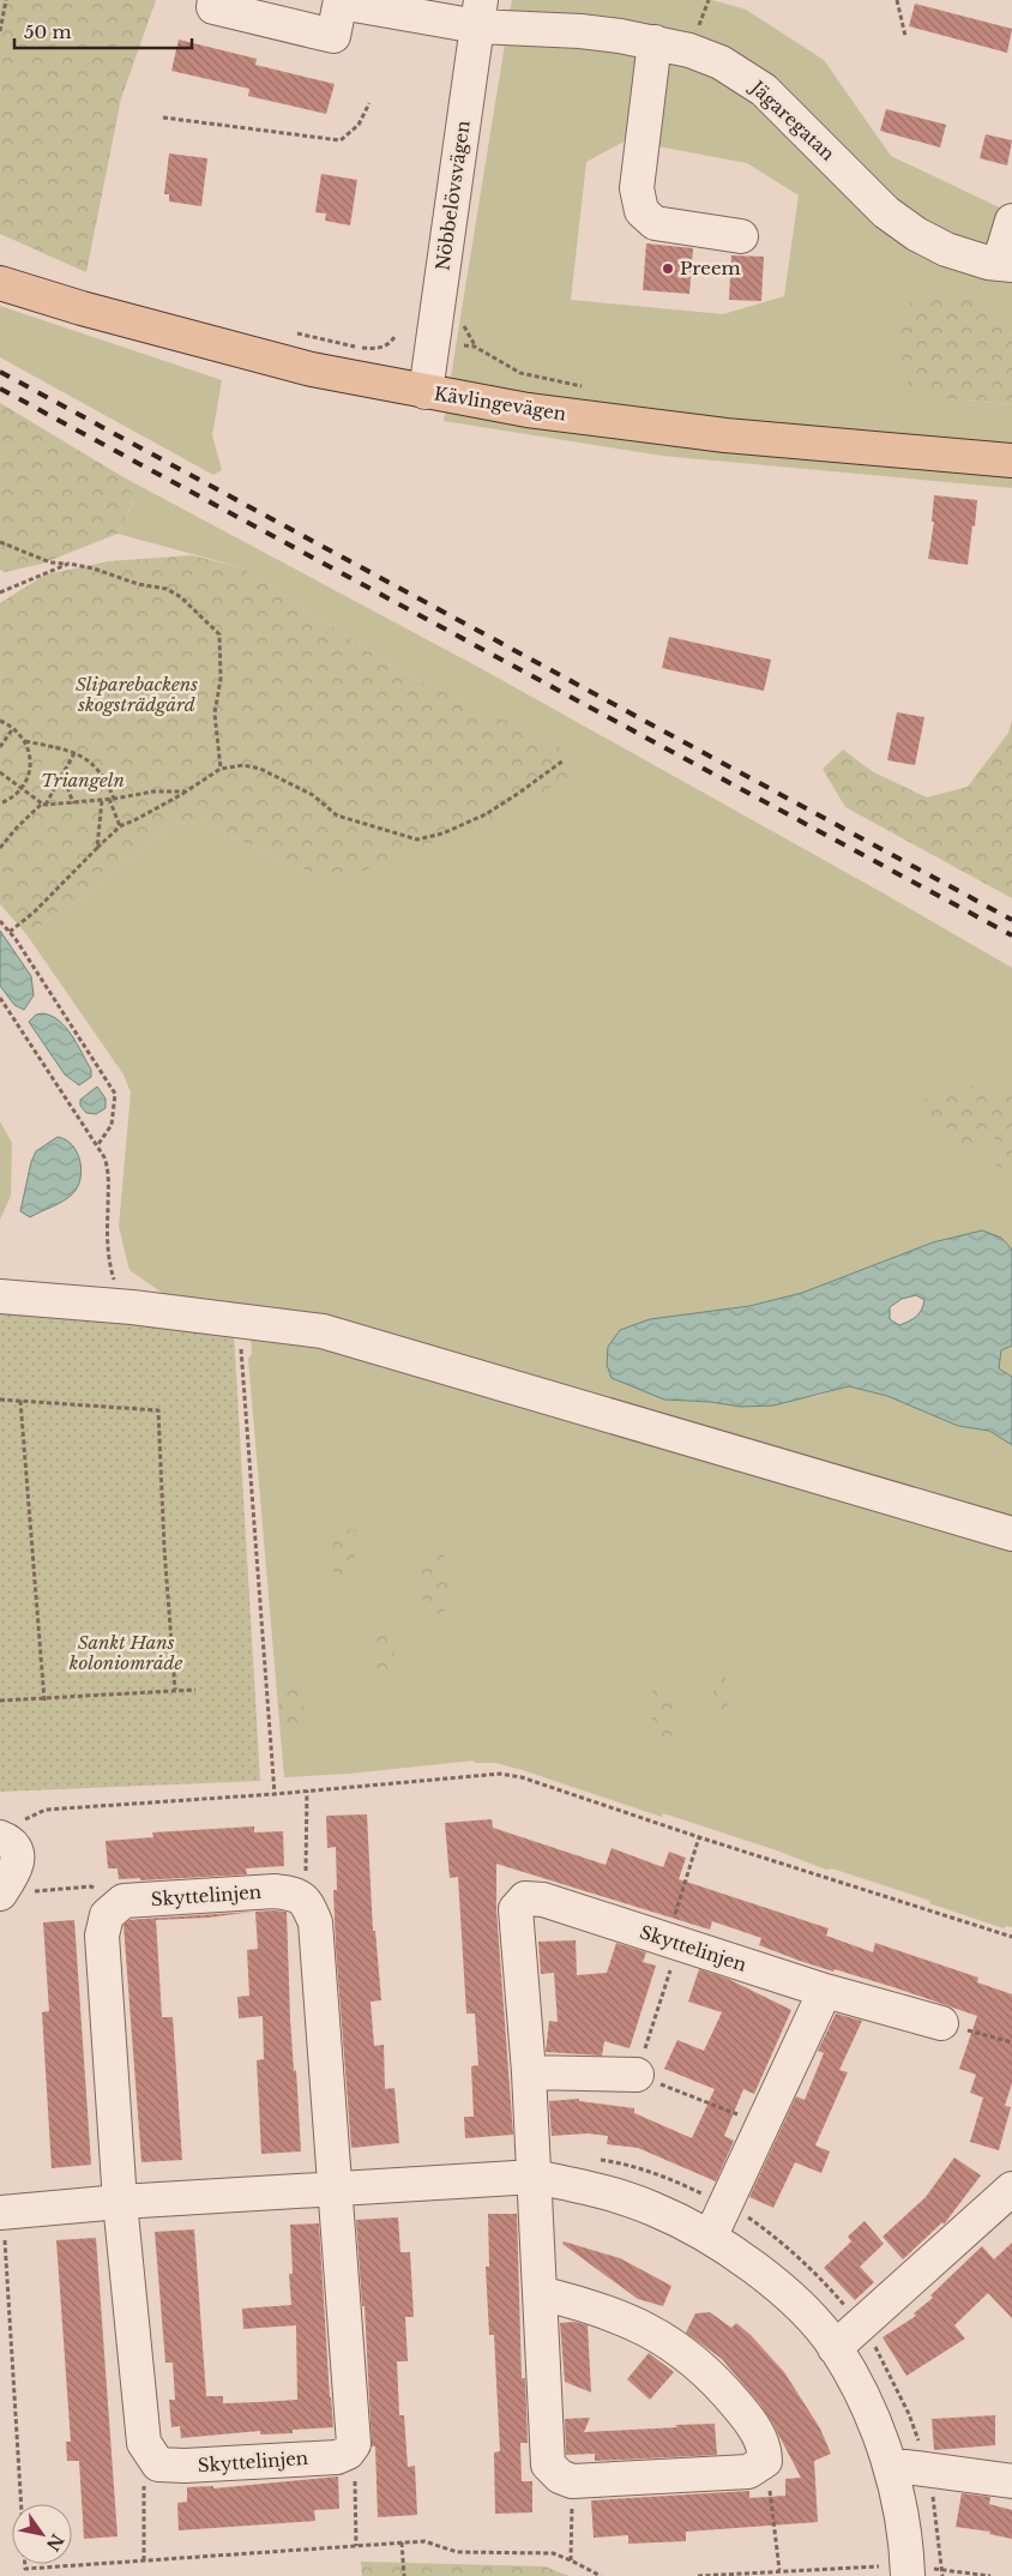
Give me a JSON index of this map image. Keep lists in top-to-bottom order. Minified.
{"streets":{"main road":["Kävlingevägen"],"street":["Jägaregatan","Nöbbelövsvägen","Skyttelinjen"]},"crossings":[["Jägaregatan","Nöbbelövsvägen"],["Nöbbelövsvägen","Kävlingevägen"]],"parks":["Sliparebackens skogsträdgård","Triangeln","Sankt Hans koloniområde"],"places":["Preem"],"scale_bar":"50 m","north":"bottom right"}
